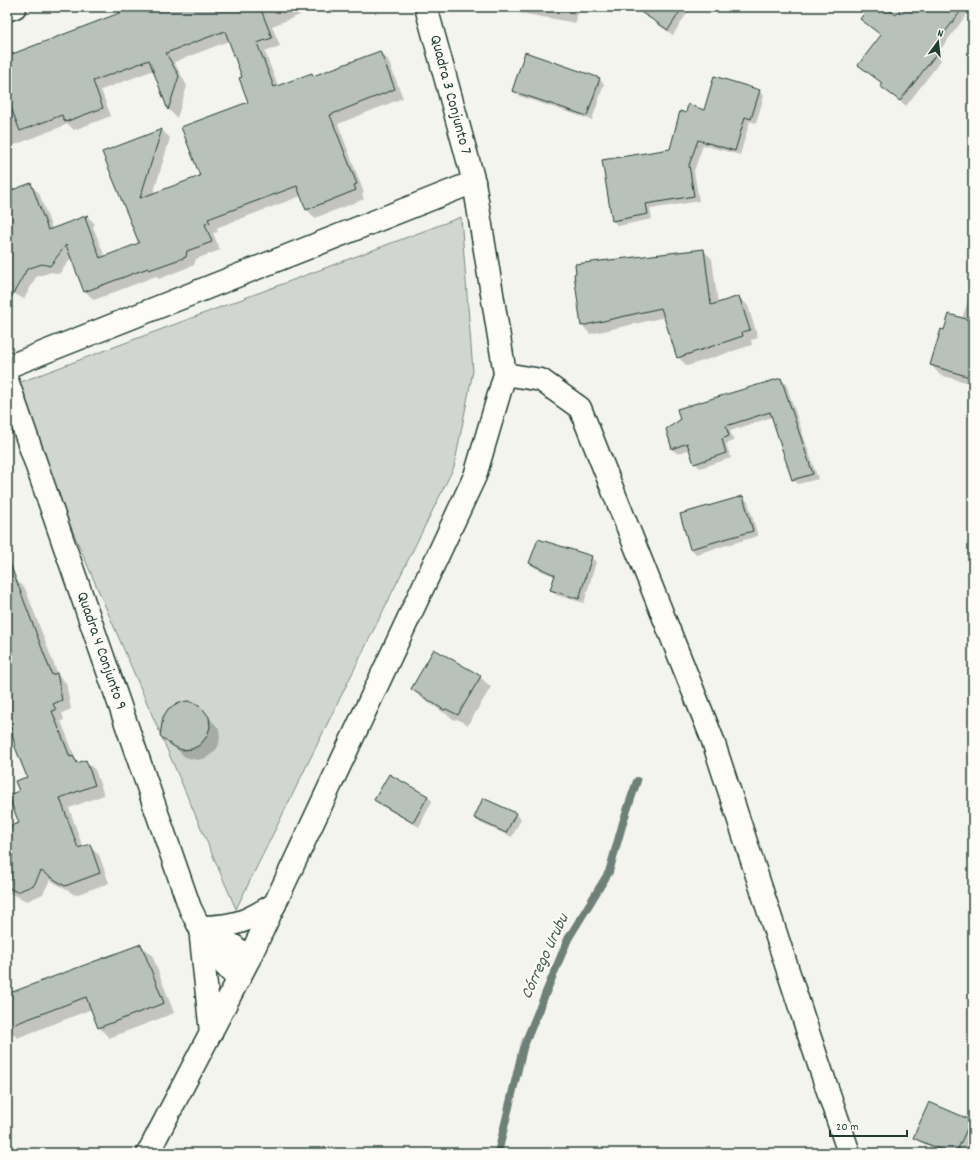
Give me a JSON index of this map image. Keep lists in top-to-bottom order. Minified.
{"streets":{"street":["Quadra 3 Conjunto 7","Quadra 4 Conjunto 9"]},"water":["Córrego Urubu"],"scale_bar":"20 m","north":"top"}
